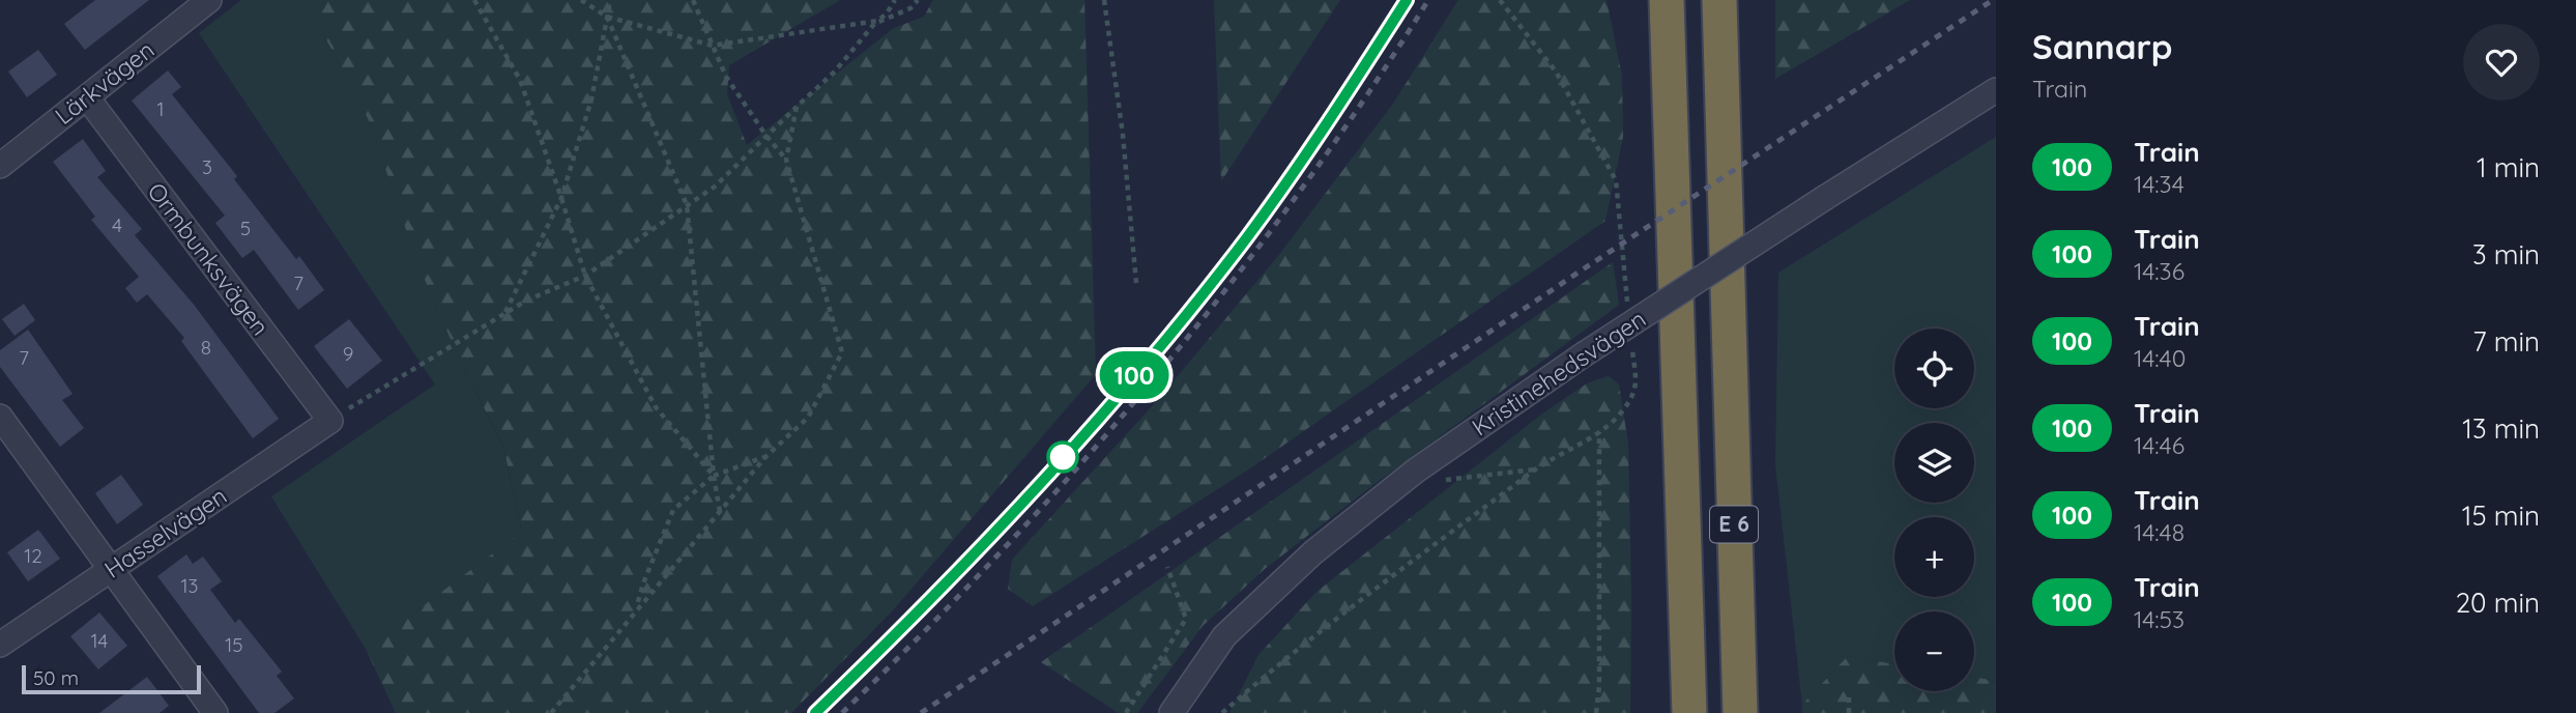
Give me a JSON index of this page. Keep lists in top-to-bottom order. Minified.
{"streets":{"highway":["E 6"],"street":["Lärkvägen","Ormbunksvägen","Kristinehedsvägen","Hasselvägen"]},"crossings":[["Lärkvägen","Ormbunksvägen"],["Ormbunksvägen","Hasselvägen"]],"house_numbers":["1","3","4","5","7","8","9","7","12","13","14","15"],"scale_bar":"50 m","page":{"on_map":"100","heading":["Sannarp","Train"],"list":[{"mark":"100","name":"Train","note":"14:34","value":"1 min"},{"mark":"100","name":"Train","note":"14:36","value":"3 min"},{"mark":"100","name":"Train","note":"14:40","value":"7 min"},{"mark":"100","name":"Train","note":"14:46","value":"13 min"},{"mark":"100","name":"Train","note":"14:48","value":"15 min"},{"mark":"100","name":"Train","note":"14:53","value":"20 min"}],"map_buttons":["+","−"],"scale":"50 m"}}
